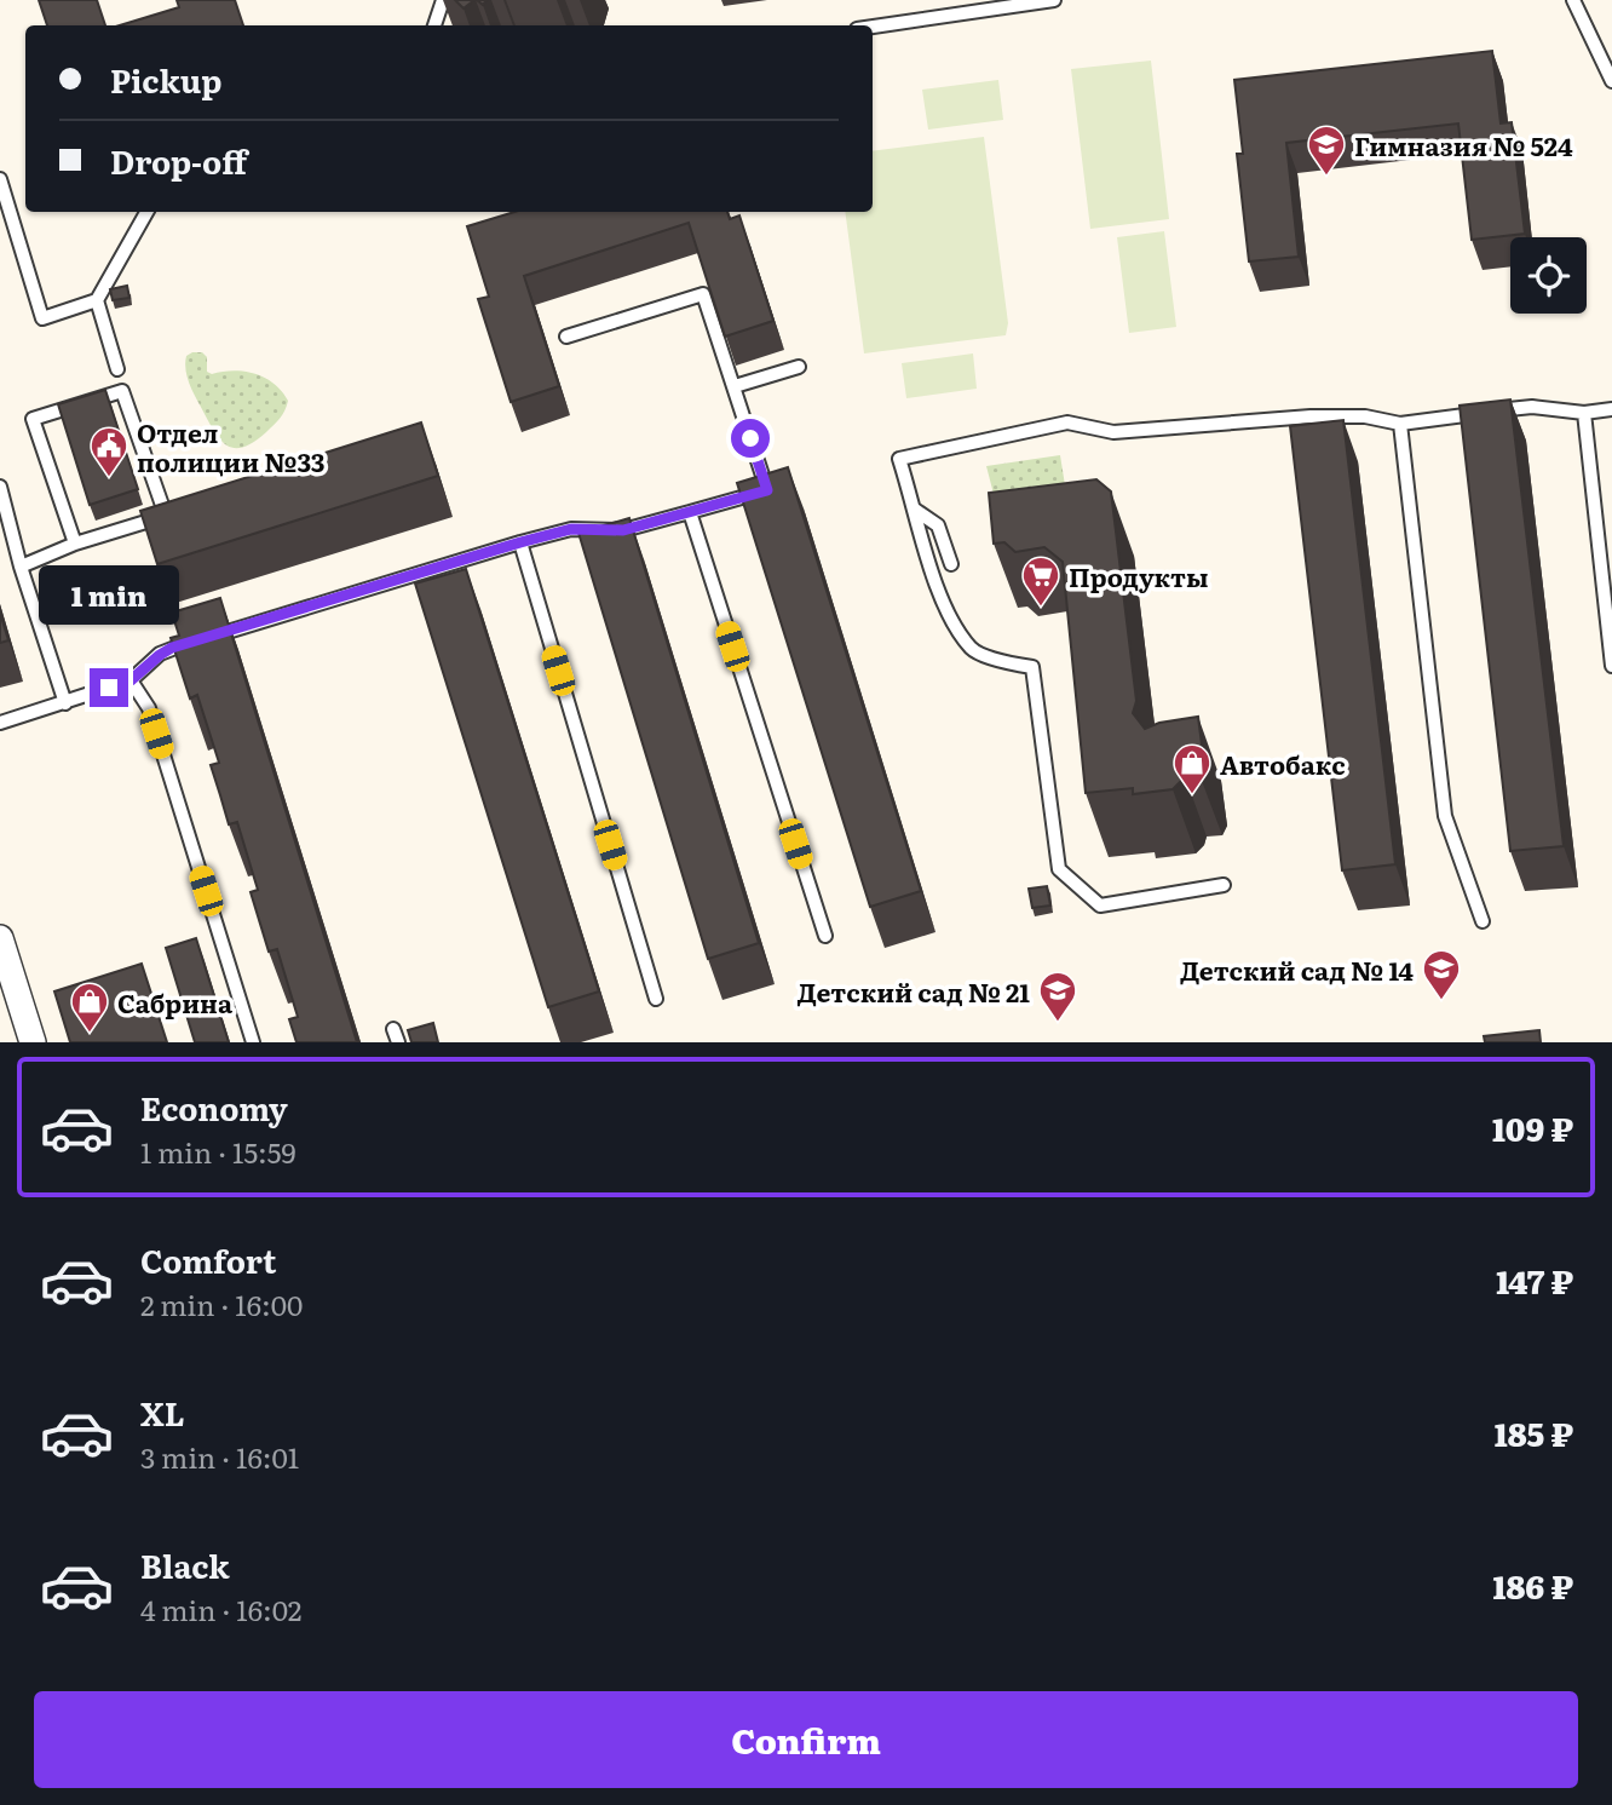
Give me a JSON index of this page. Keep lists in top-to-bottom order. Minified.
{"places":{"school or university":["Гимназия № 524","Детский сад № 14","Детский сад № 21"],"public building":["Отдел полиции №33"],"supermarket":["Продукты"],"shop":["Автобакс","Сабрина"]},"page":{"banner":["Pickup","Drop-off"],"bubble":"1 min","list":[{"name":"Economy","note":"1 min · 15:59","value":"109 ₽"},{"name":"Comfort","note":"2 min · 16:00","value":"147 ₽"},{"name":"XL","note":"3 min · 16:01","value":"185 ₽"},{"name":"Black","note":"4 min · 16:02","value":"186 ₽"}],"buttons":"Confirm"}}
